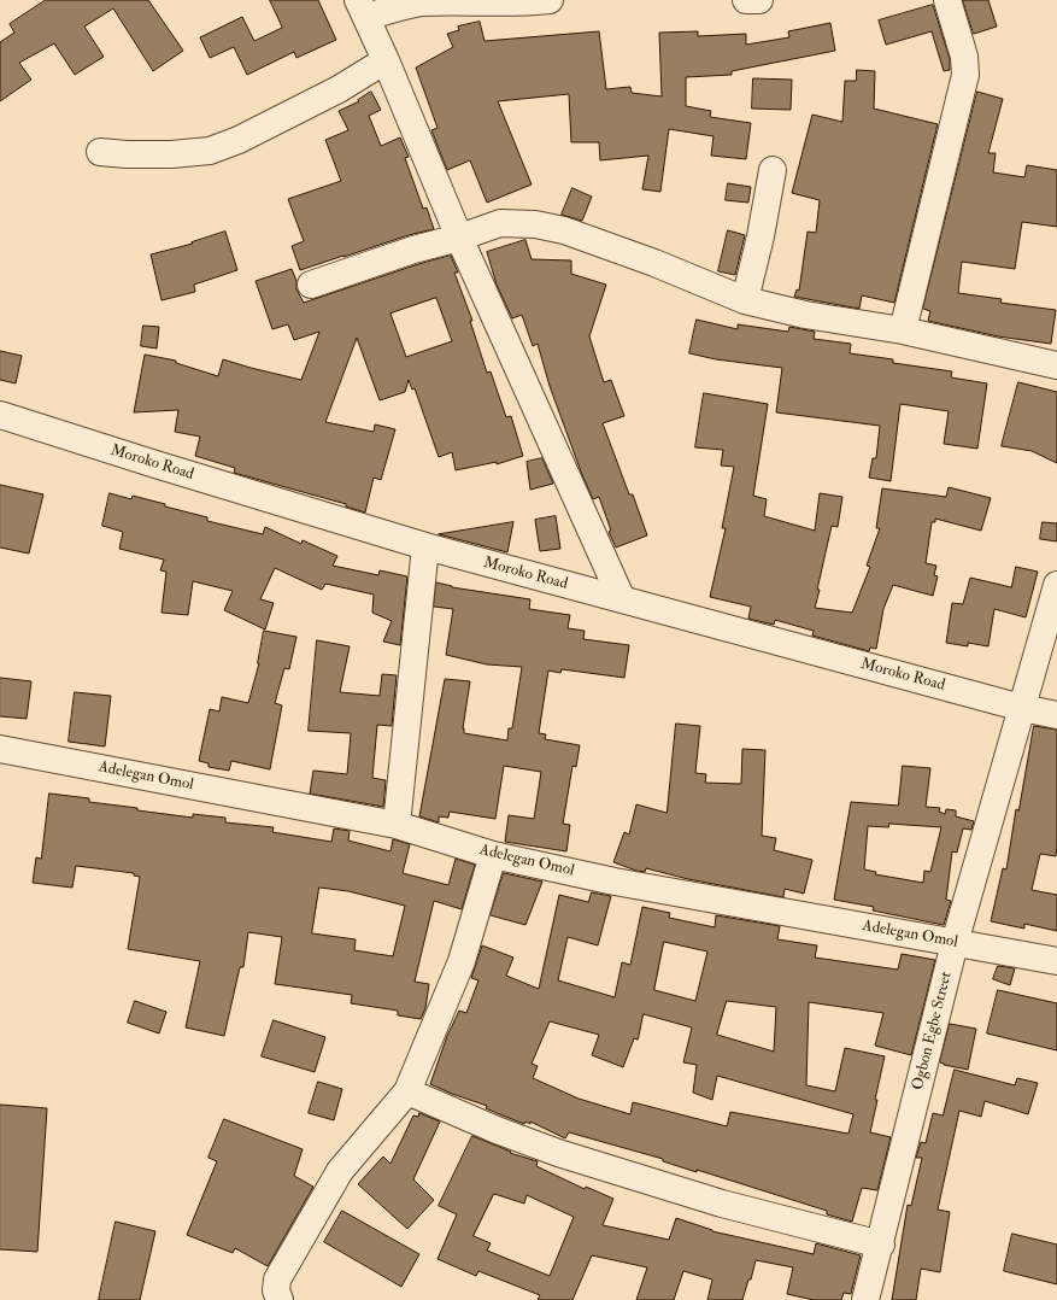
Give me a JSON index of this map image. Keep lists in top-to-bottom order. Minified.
{"streets":{"street":["Moroko Road","Adelegan Omol","Ogbon Egbe Street"]},"crossings":[["Moroko Road","Ogbon Egbe Street"],["Adelegan Omol","Ogbon Egbe Street"]]}
